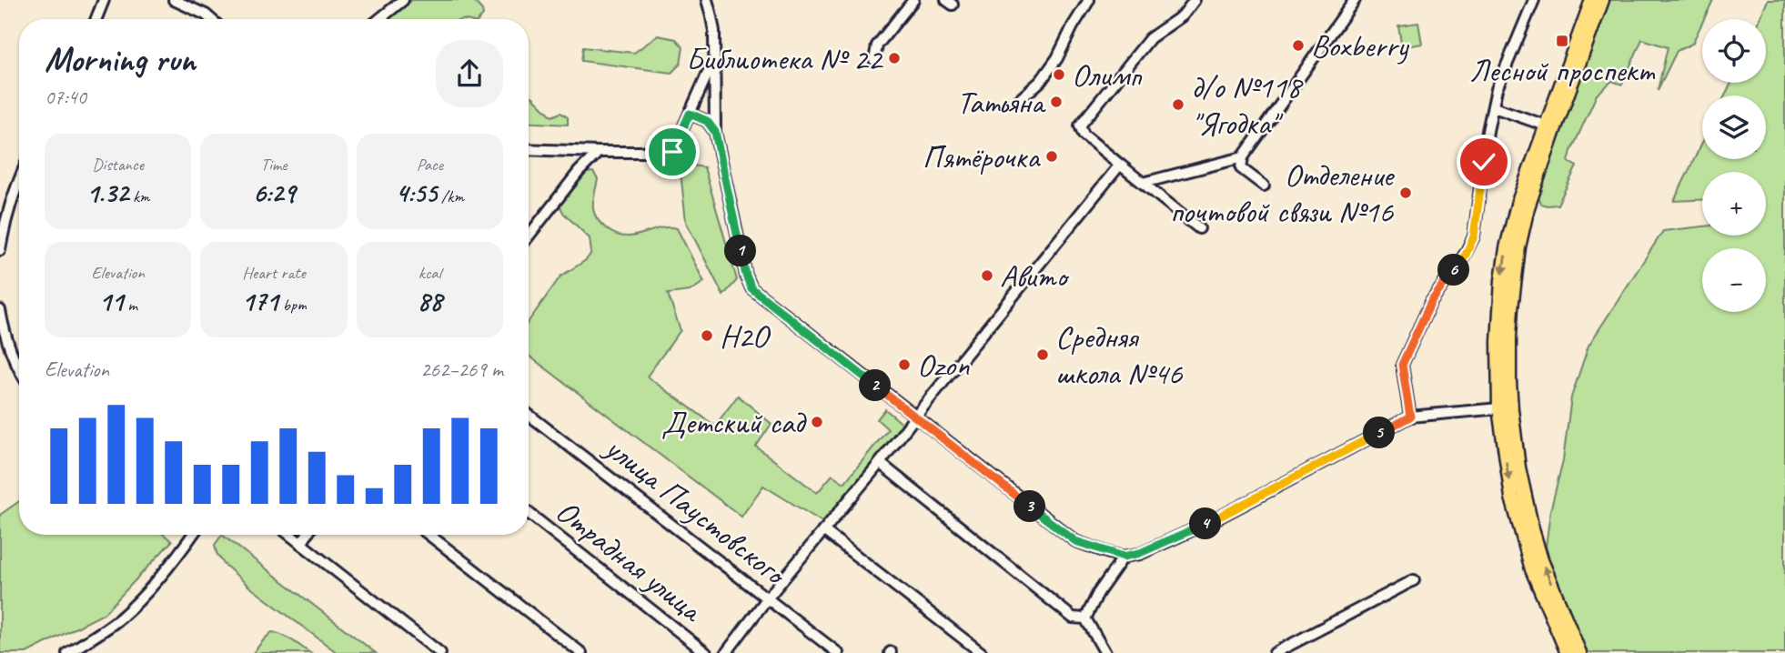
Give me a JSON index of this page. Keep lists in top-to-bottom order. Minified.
{"streets":{"street":["улица Паустовского","Отрадная улица"]},"places":{"transit":["Лесной проспект"],"other":["Boxberry","Библиотека № 22","Олимп","Татьяна","д/о №118 \"Ягодка\"","Пятёрочка","Отделение почтовой связи №16","Авито","H2O","Средняя школа №46","Ozon","Детский сад"]},"page":{"map_buttons":["+","−"],"heading":["Morning run","07:40"],"stats":[["Distance","1.32 km"],["Time","6:29"],["Pace","4:55 /km"],["Elevation","11 m"],["Heart rate","171 bpm"],["kcal","88"]],"pins":["1","6","2","5","3","4"],"chart":["Elevation","262–269 m"]}}
